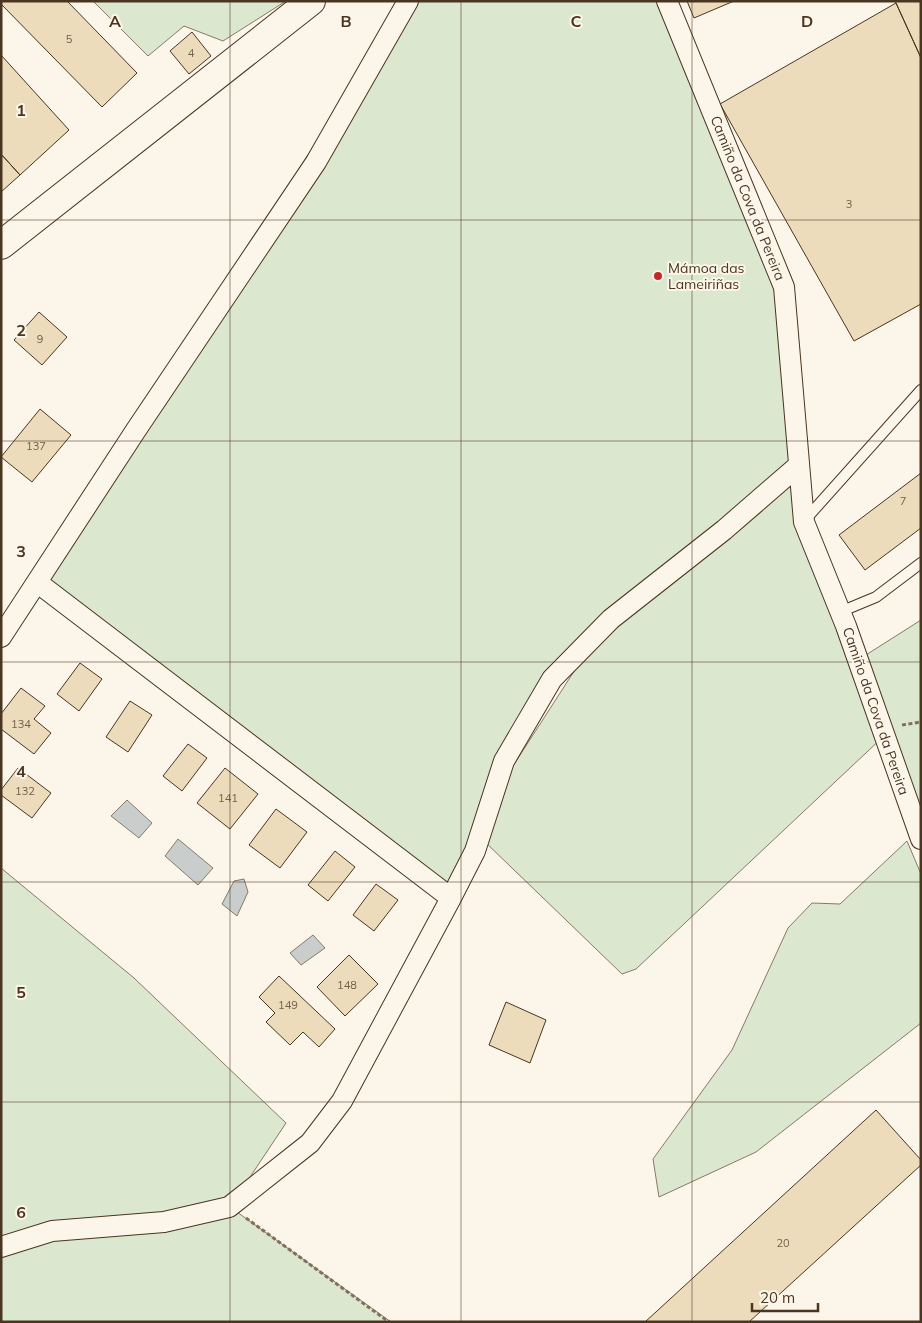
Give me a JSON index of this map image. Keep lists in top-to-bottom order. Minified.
{"streets":{"street":["Camiño da Cova da Pereira"]},"places":["Mámoa das Lameiriñas"],"house_numbers":["5","4","3","9","137","7","134","132","141","148","149","20"],"scale_bar":"20 m","grid":{"columns":["A","B","C","D"],"rows":["1","2","3","4","5","6"]}}
